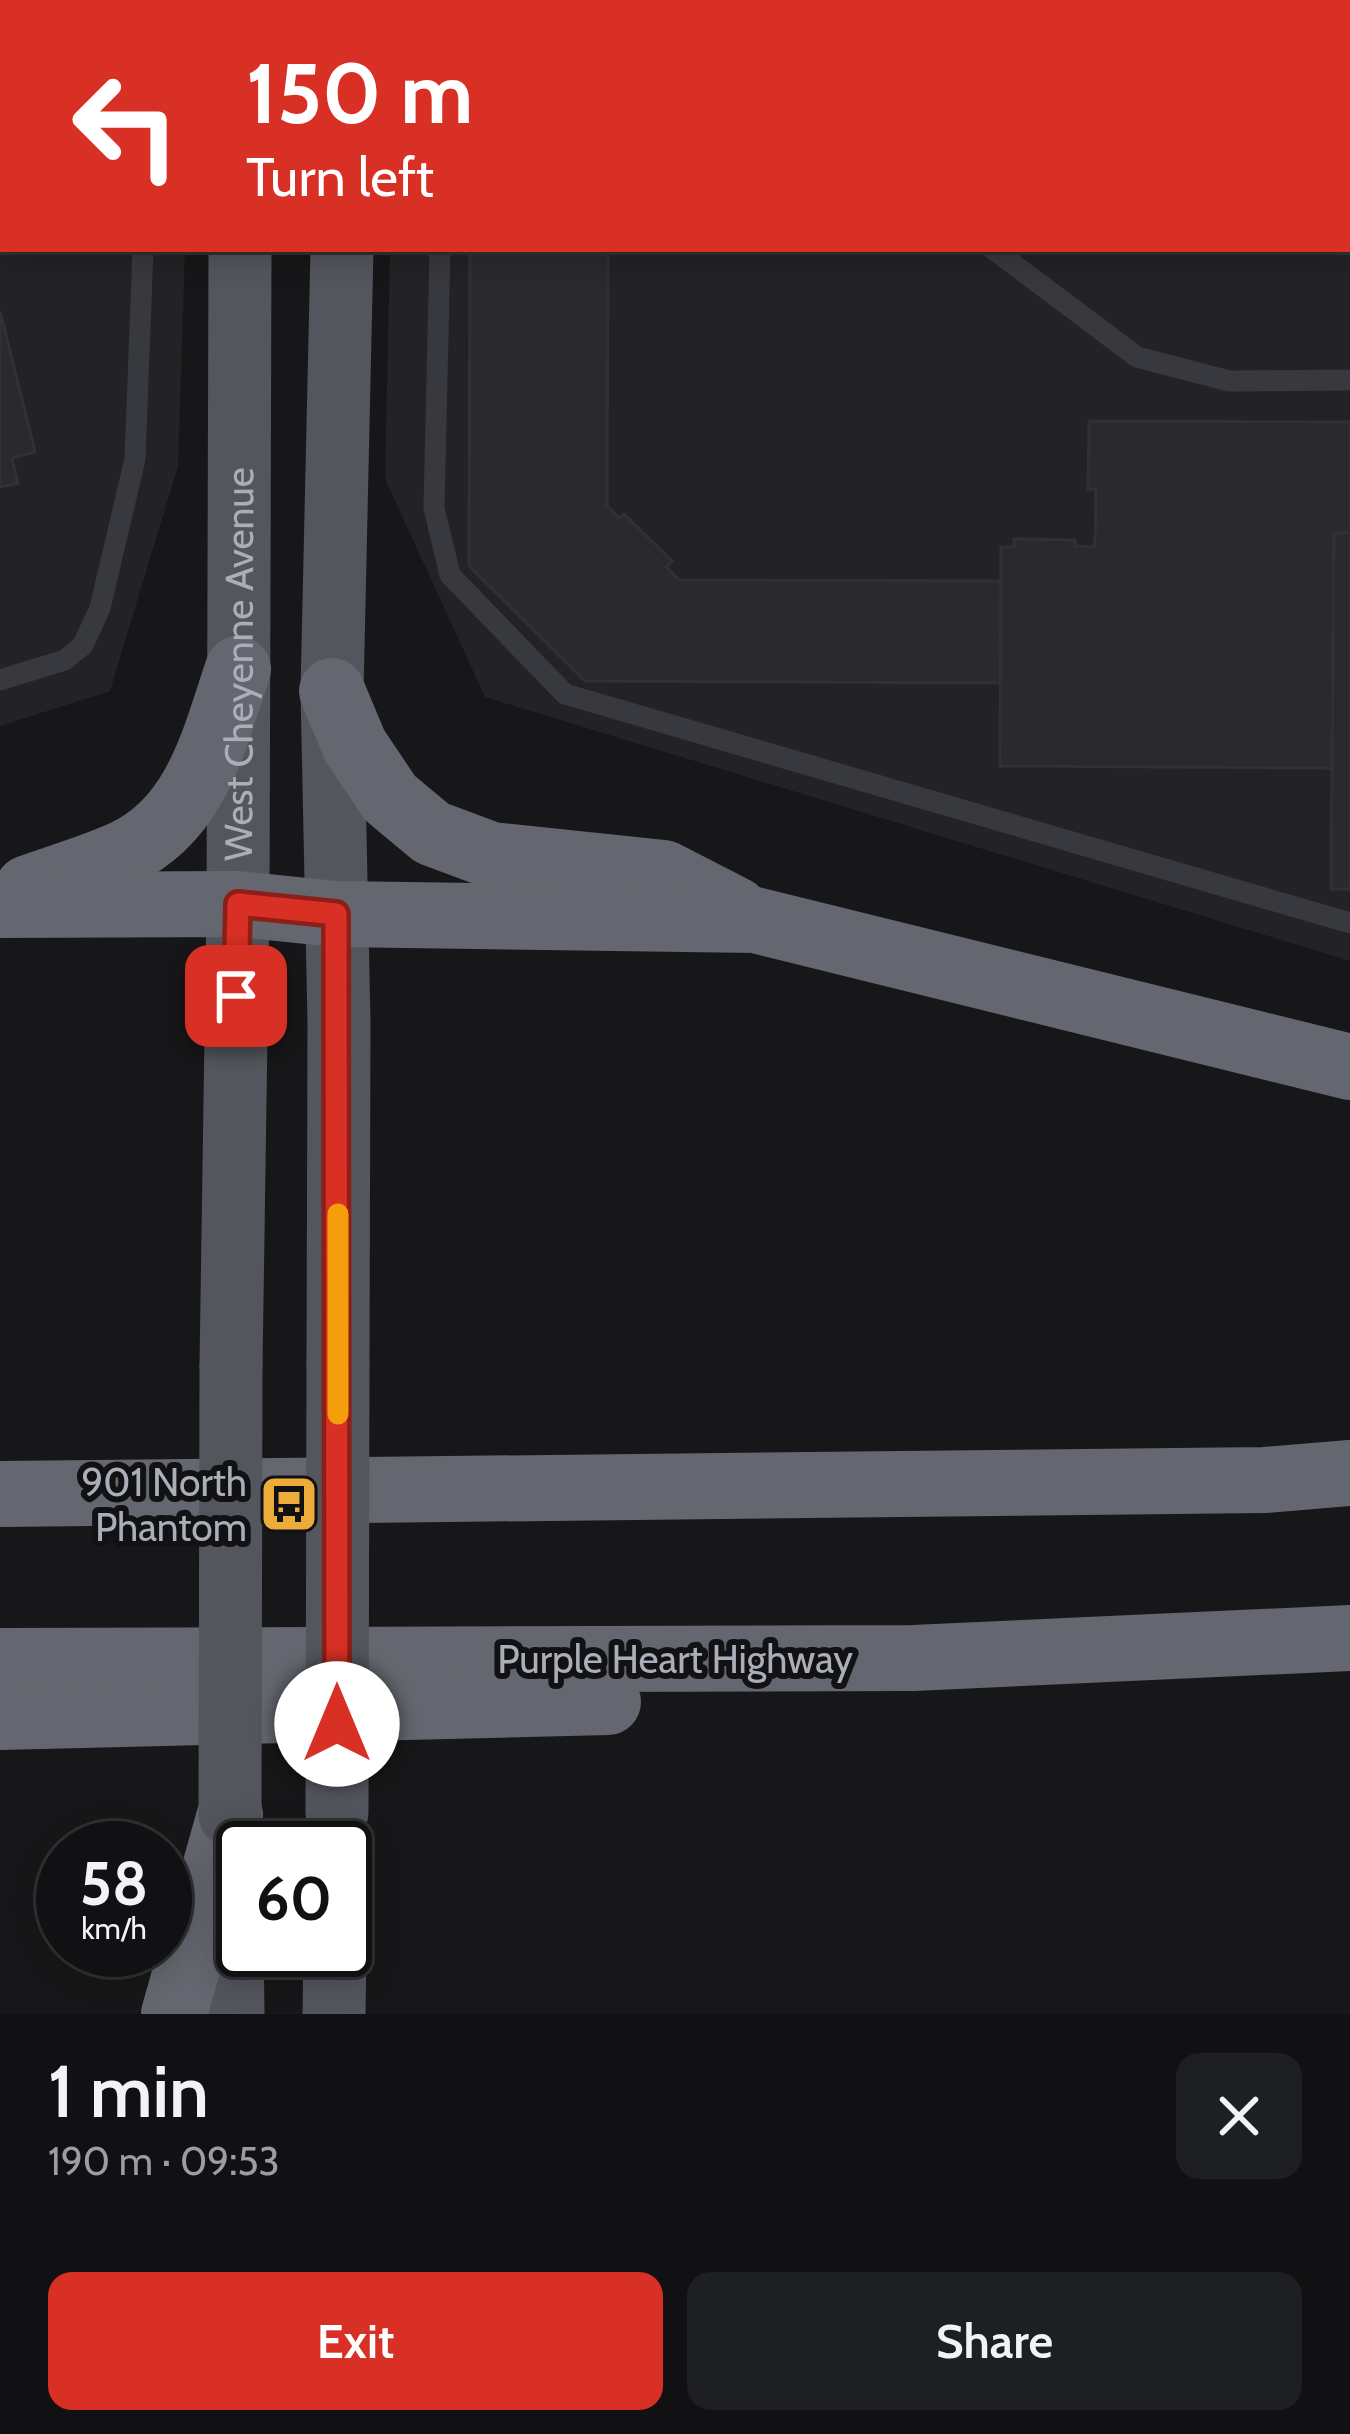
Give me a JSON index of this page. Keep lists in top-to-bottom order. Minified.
{"streets":{"highway":["Purple Heart Highway"],"main road":["West Cheyenne Avenue"]},"places":{"bus stop":["901 North Phantom"]},"page":{"turn":["150 m","Turn left"],"speed":"58 km/h","limit":"60","heading":["1 min","190 m · 09:53"],"buttons":["Exit","Share"]}}
